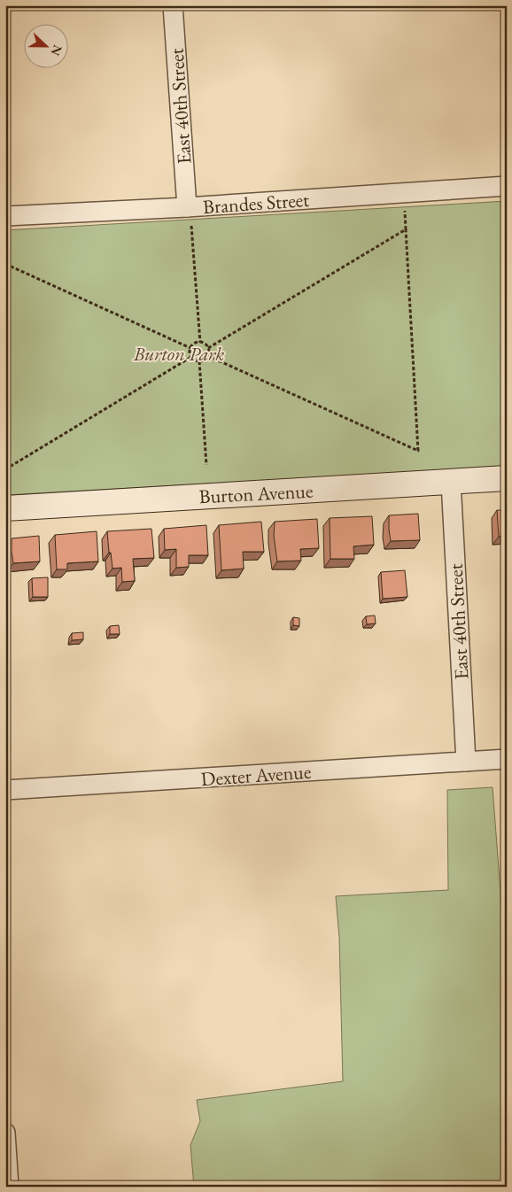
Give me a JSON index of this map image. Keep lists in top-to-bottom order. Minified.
{"streets":{"street":["East 40th Street","Brandes Street","Burton Avenue","Dexter Avenue"]},"crossings":[["East 40th Street","Brandes Street"],["East 40th Street","Burton Avenue"],["East 40th Street","Dexter Avenue"]],"parks":["Burton Park"],"north":"right"}
